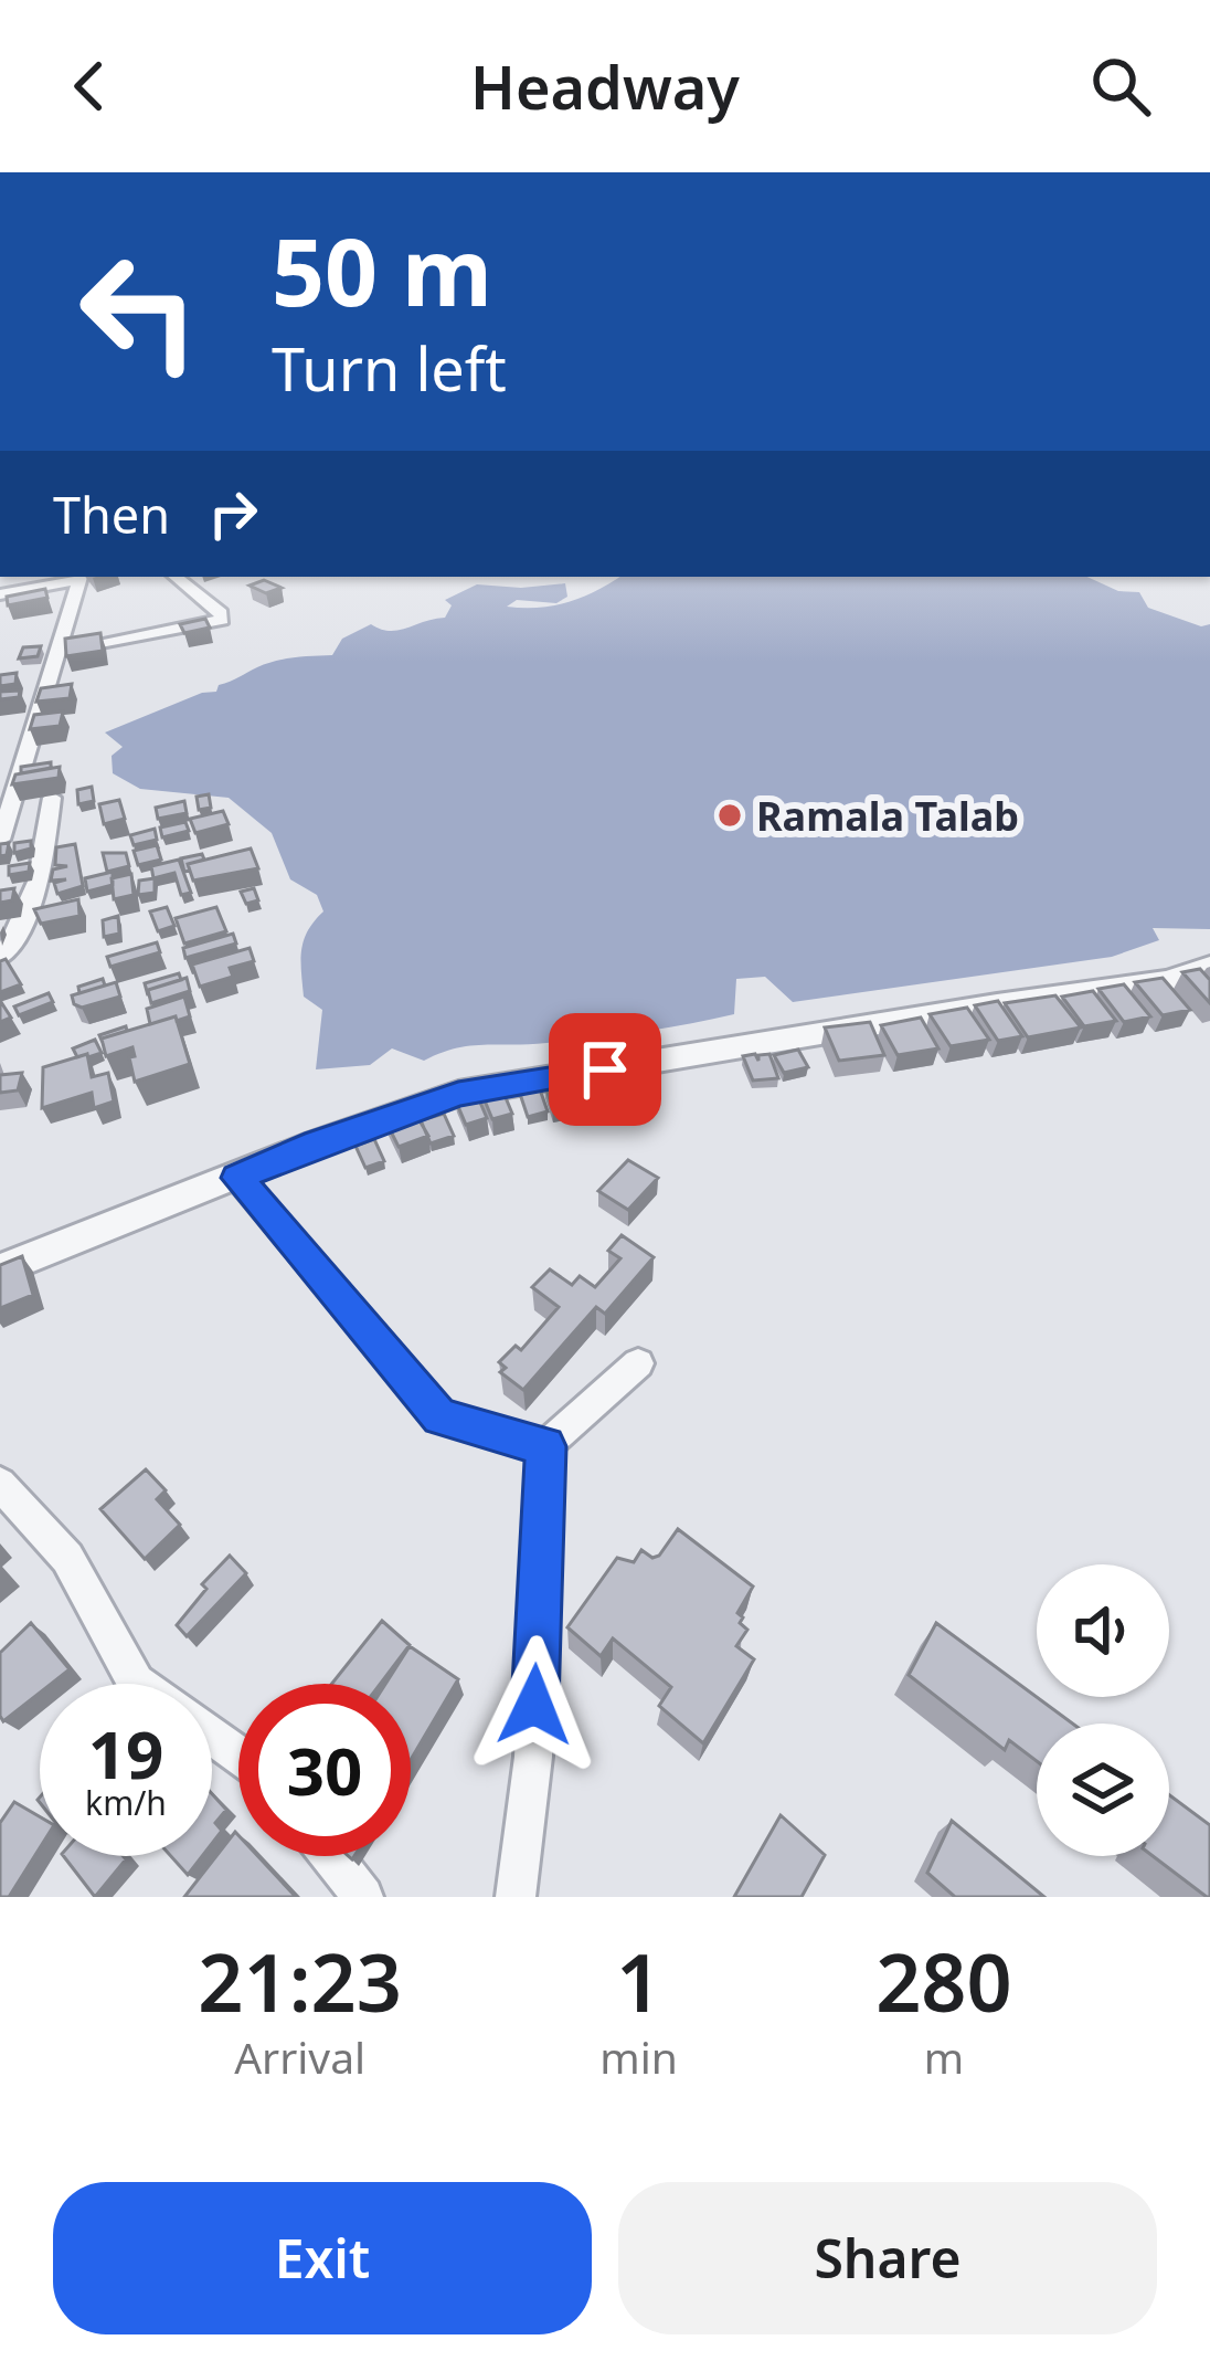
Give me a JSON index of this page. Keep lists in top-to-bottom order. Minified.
{"places":["Ramala Talab"],"page":{"header":"Headway","turn":["50 m","Turn left"],"then":"Then","speed":"19 km/h","limit":"30","eta":["21:23","Arrival","1","min","280","m"],"buttons":["Exit","Share"]}}
